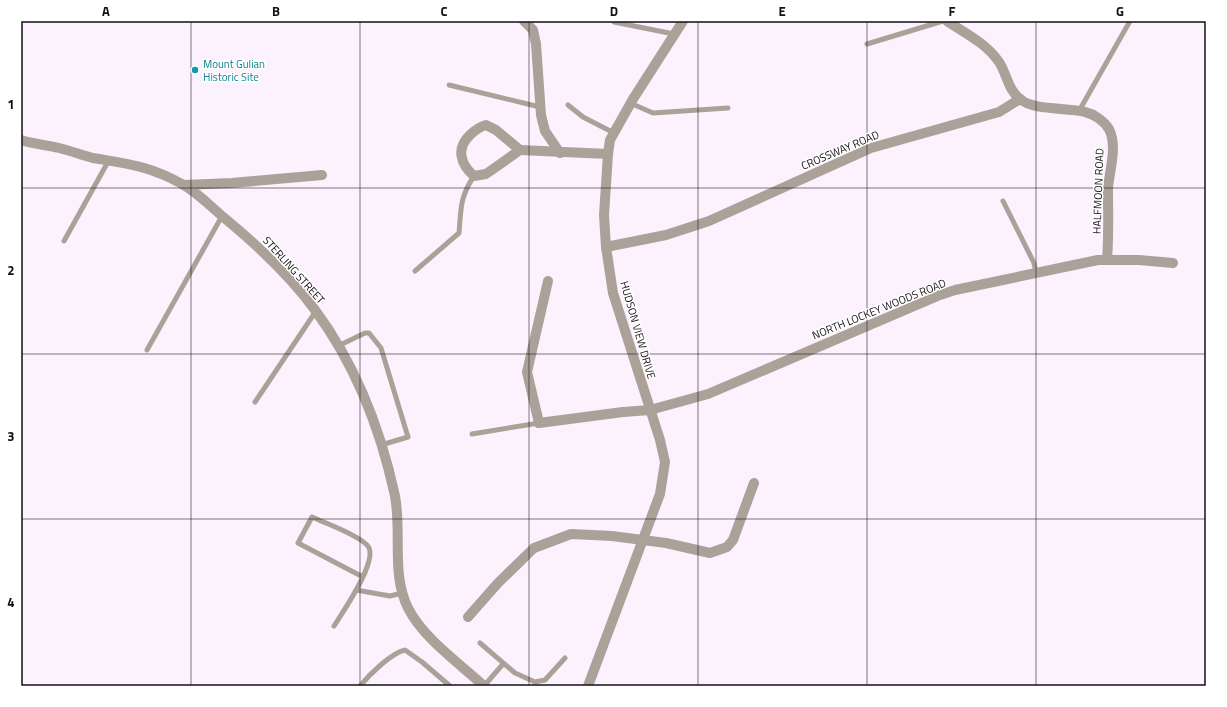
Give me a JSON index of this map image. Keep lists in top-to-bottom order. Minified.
{"streets":{"street":["CROSSWAY ROAD","HALFMOON ROAD","STERLING STREET","NORTH LOCKEY WOODS ROAD","HUDSON VIEW DRIVE"]},"crossings":[["CROSSWAY ROAD","HUDSON VIEW DRIVE"],["HALFMOON ROAD","NORTH LOCKEY WOODS ROAD"],["NORTH LOCKEY WOODS ROAD","HUDSON VIEW DRIVE"]],"places":["Mount Gulian Historic Site"],"grid":{"columns":["A","B","C","D","E","F","G"],"rows":["1","2","3","4"]}}
